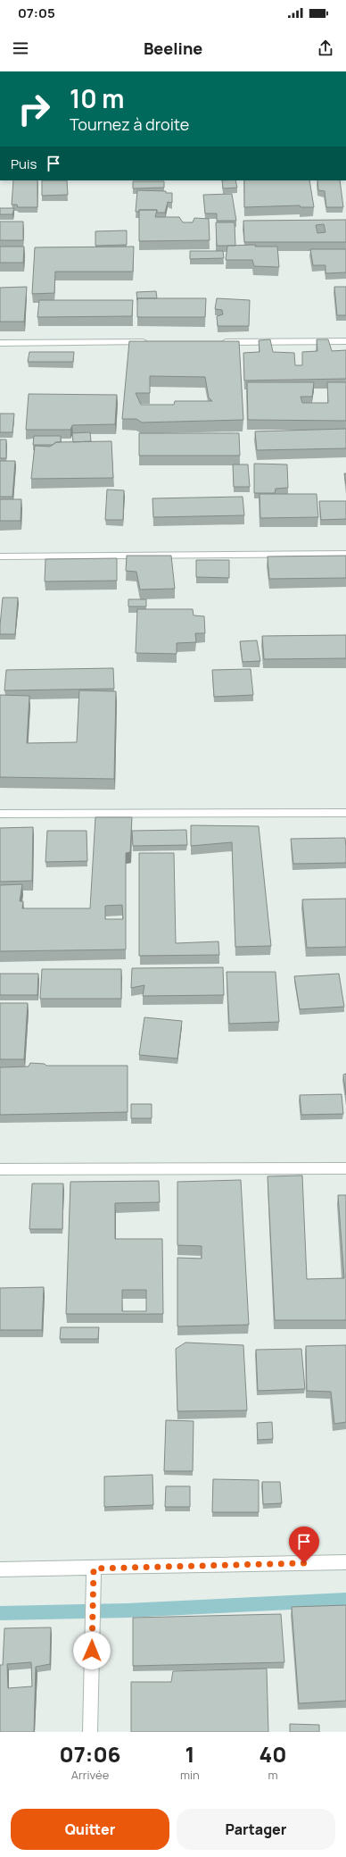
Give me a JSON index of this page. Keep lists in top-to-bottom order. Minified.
{"page":{"status":"07:05","header":"Beeline","turn":["10 m","Tournez à droite"],"then":"Puis","eta":["07:06","Arrivée","1","min","40","m"],"buttons":["Quitter","Partager"]}}
